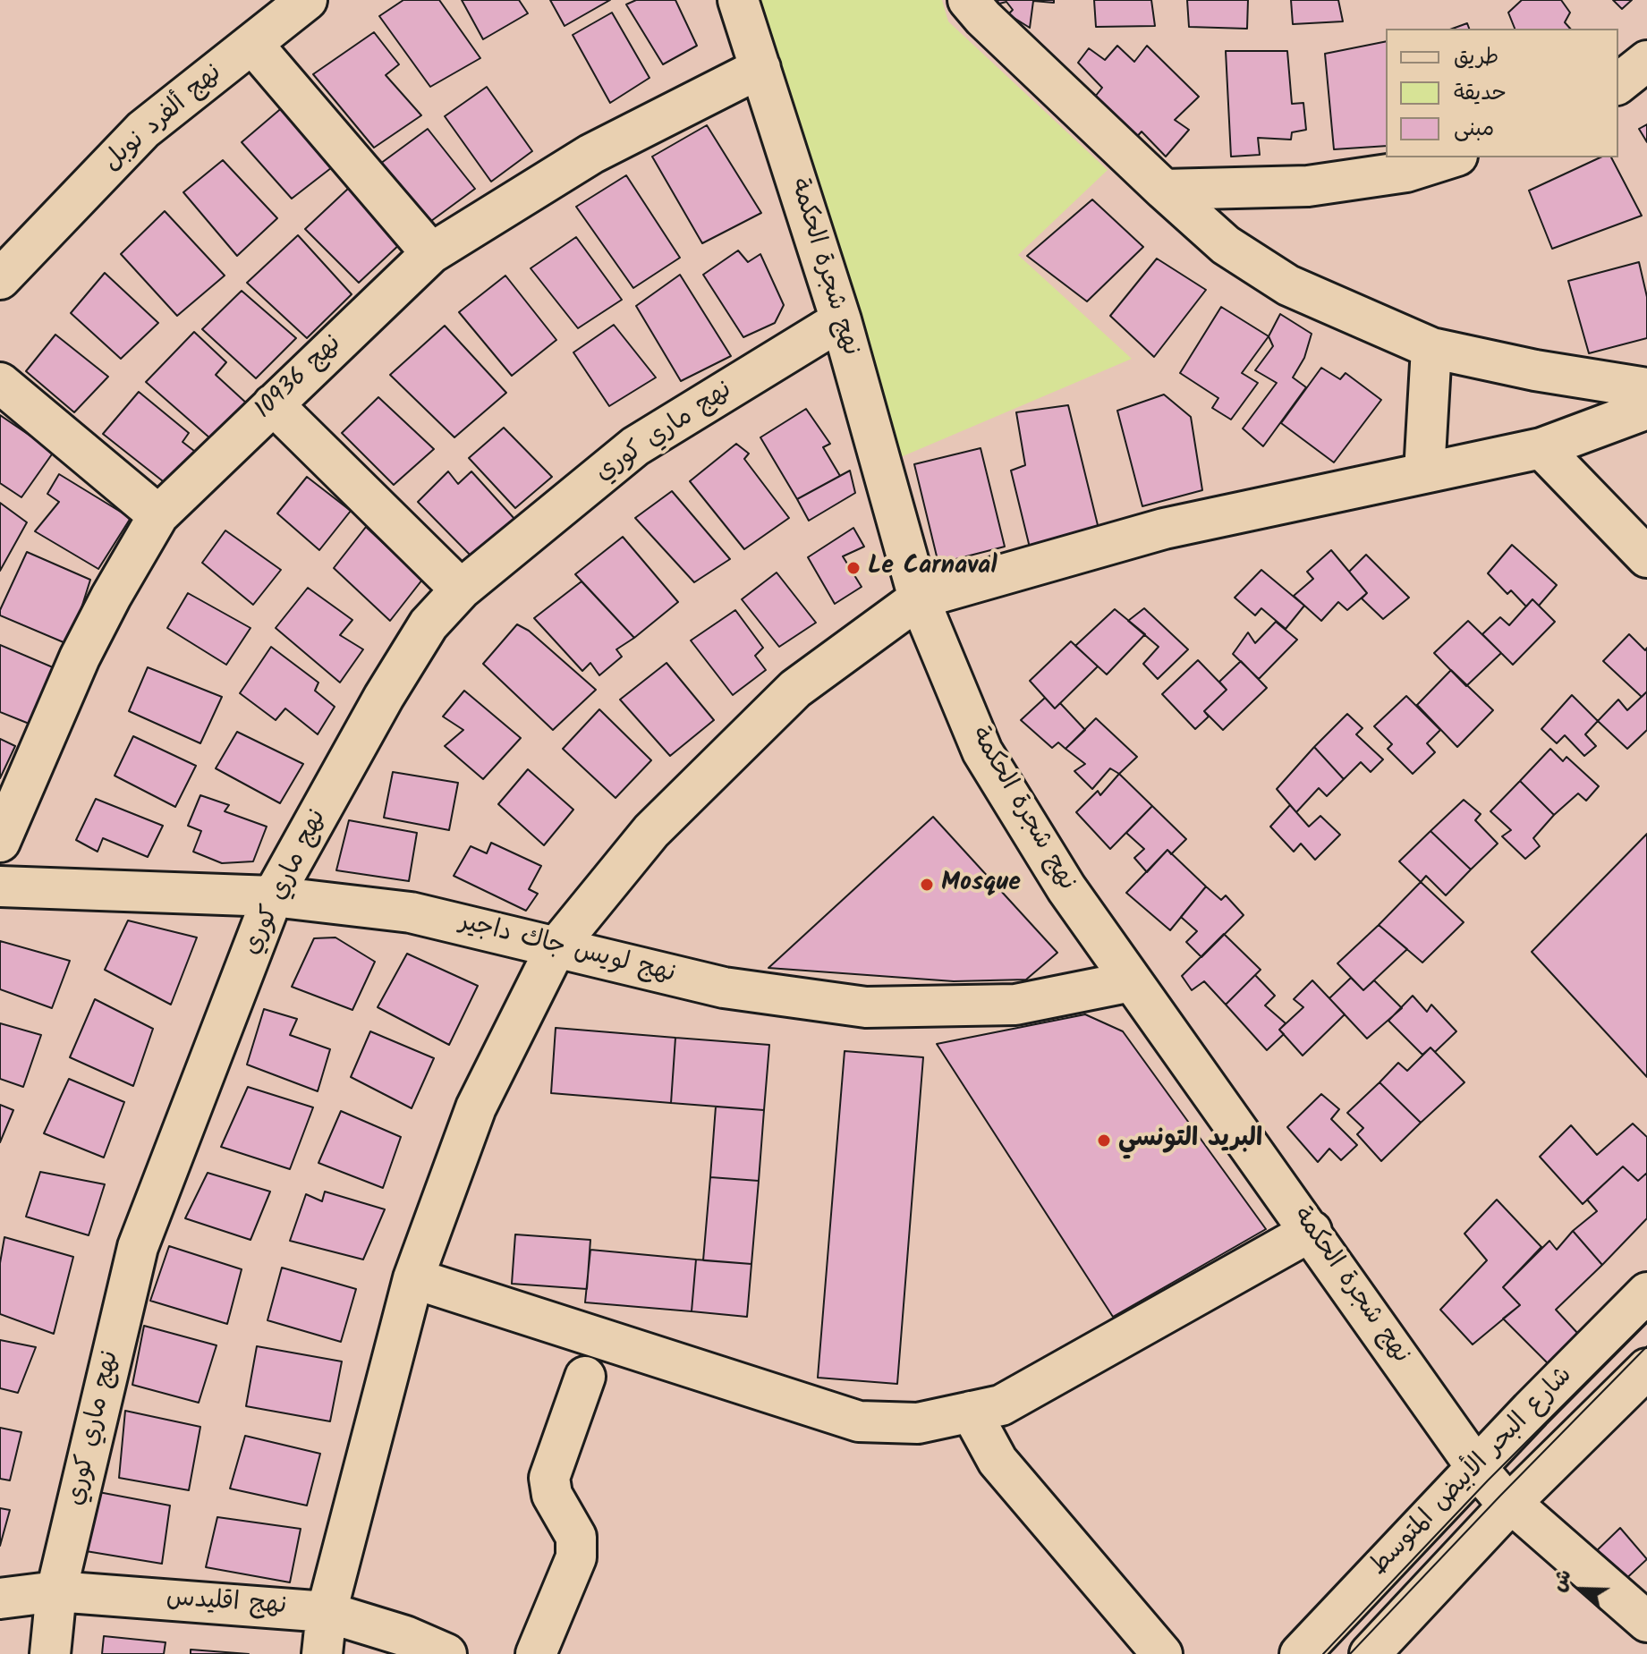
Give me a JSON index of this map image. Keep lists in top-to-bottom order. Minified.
{"streets":{"street":["نهج ألفرد نوبل","نهج شجرة الحكمة","نهج 10936","نهج ماري كوري","نهج لويس جاك داجير","شارع البحر الأبيض المتوسط","نهج اقليدس"]},"crossings":[["نهج شجرة الحكمة","نهج 10936"],["نهج شجرة الحكمة","نهج ماري كوري"],["نهج شجرة الحكمة","نهج لويس جاك داجير"],["نهج شجرة الحكمة","شارع البحر الأبيض المتوسط"],["نهج ماري كوري","نهج لويس جاك داجير"],["نهج ماري كوري","نهج اقليدس"]],"places":["Le Carnaval","Mosque","البريد التونسي"],"legend":["طريق","حديقة","مبنى"],"north":"top left"}
